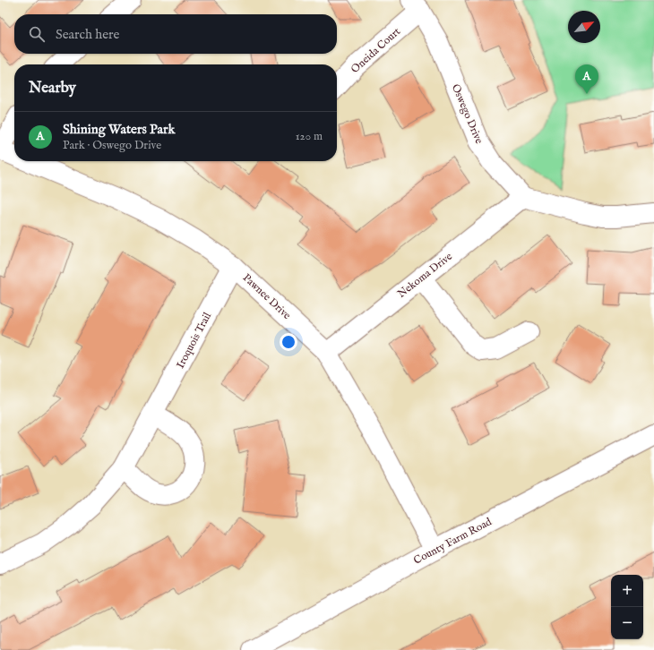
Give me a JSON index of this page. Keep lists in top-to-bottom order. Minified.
{"streets":{"street":["Oneida Court","Oswego Drive","Nekoma Drive","Pawnee Drive","Iroquois Trail","County Farm Road"]},"crossings":[["Oneida Court","Oswego Drive"],["Oswego Drive","Nekoma Drive"],["Nekoma Drive","Pawnee Drive"],["Pawnee Drive","Iroquois Trail"],["Pawnee Drive","County Farm Road"]],"north":"top right","page":{"search":"Search here","pins":"A","heading":"Nearby","list":[{"mark":"A","name":"Shining Waters Park","note":"Park · Oswego Drive","value":"120 m"}],"map_buttons":["+","−"]}}
